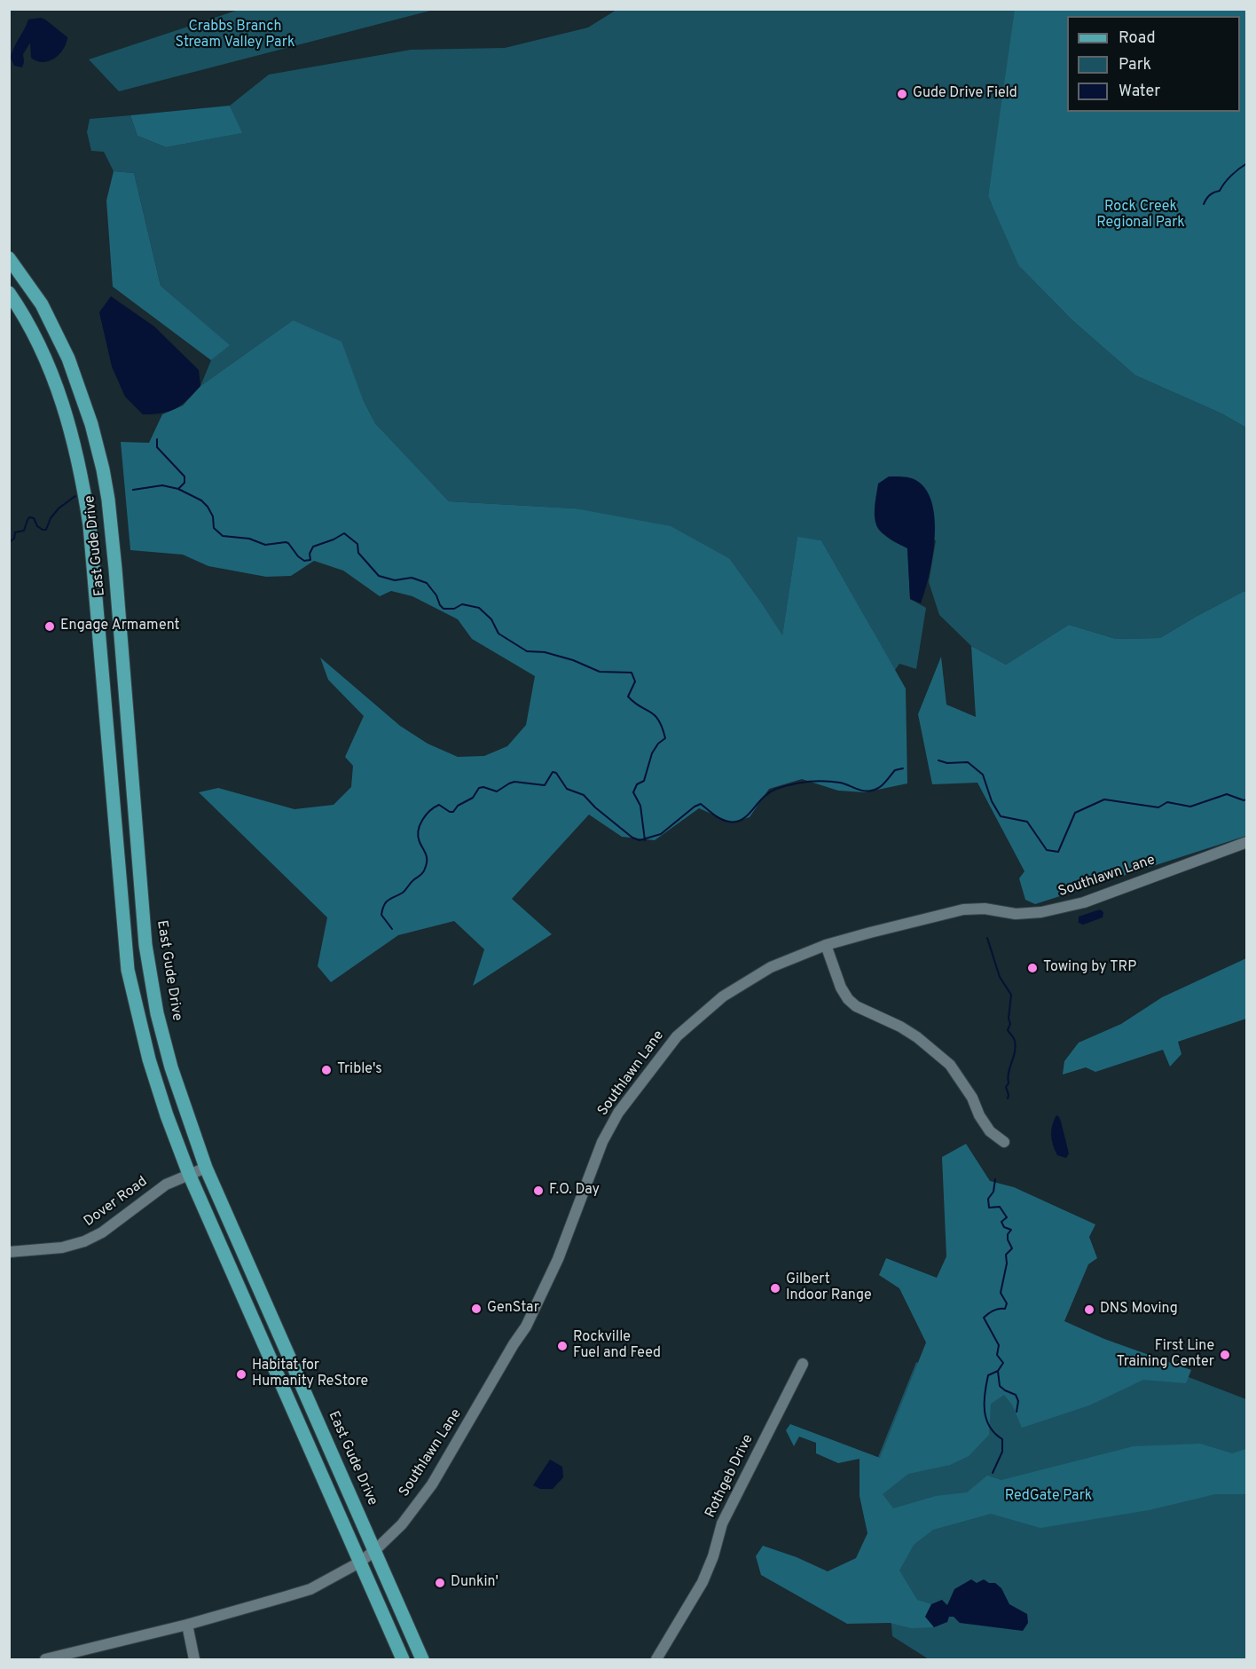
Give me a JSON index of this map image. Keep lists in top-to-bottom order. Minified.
{"streets":{"main road":["East Gude Drive"],"street":["Southlawn Lane","Dover Road","Rothgeb Drive"]},"crossings":[["East Gude Drive","Southlawn Lane"],["East Gude Drive","Dover Road"]],"parks":["Crabbs Branch Stream Valley Park","Rock Creek Regional Park","RedGate Park"],"places":["Gude Drive Field","Engage Armament","Towing by TRP","Trible's","F.O. Day","Gilbert Indoor Range","GenStar","DNS Moving","Rockville Fuel and Feed","First Line Training Center","Habitat for Humanity ReStore","Dunkin'"],"legend":["Road","Park","Water"]}
